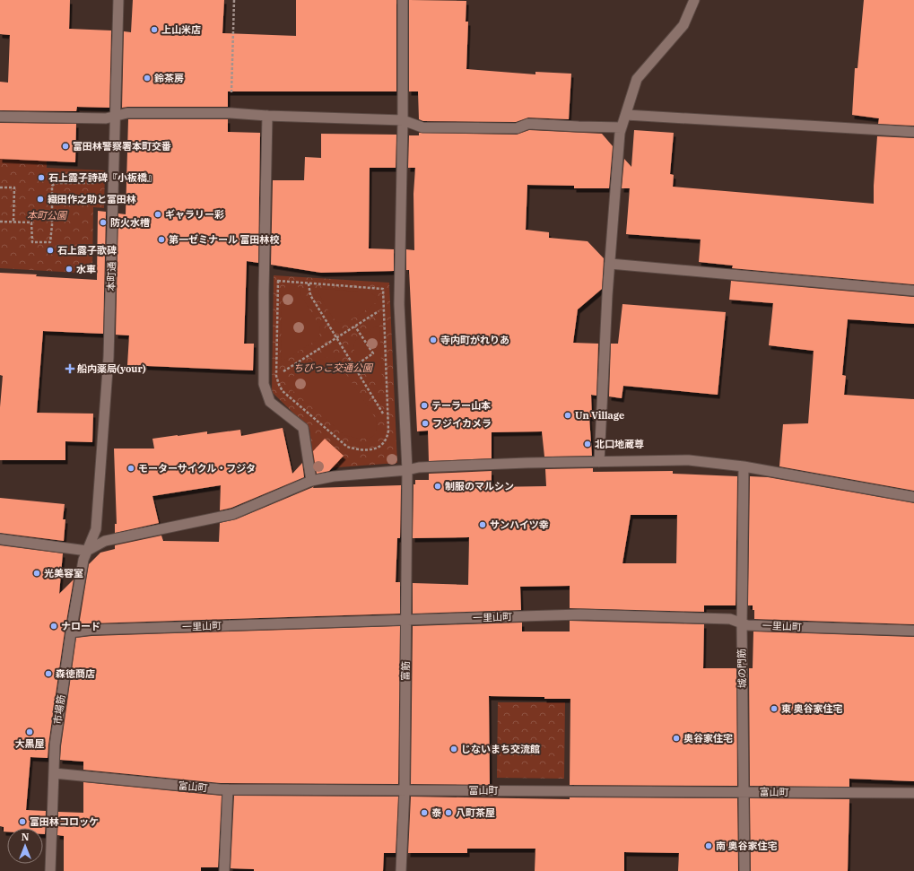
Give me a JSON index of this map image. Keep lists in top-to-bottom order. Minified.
{"streets":{"street":["本町通","一里山町","城の門筋","富筋","市場筋","富山町"]},"crossings":[["本町通","市場筋"],["一里山町","城の門筋"],["一里山町","富筋"],["一里山町","市場筋"],["城の門筋","富山町"],["富筋","富山町"],["市場筋","富山町"]],"parks":["本町公園","ちびっこ交通公園"],"places":{"other":["上山米店","鈴茶房","富田林警察署本町交番","石上露子詩碑『小板橋』","織田作之助と富田林","ギャラリー彩","防火水槽","第一ゼミナール 富田林校","石上露子歌碑","水車","寺内町がれりあ","テーラー山本","Un Village","フジイカメラ","北口地蔵尊","モーターサイクル・フジタ","制服のマルシン","サンハイツ幸","光美容室","ナロード","森徳商店","東 奥谷家住宅","大黒屋","奥谷家住宅","じないまち交流館","泰","八町茶屋","富田林コロッケ","南 奥谷家住宅"],"health":["船内薬局(your)"]},"north":"top"}
